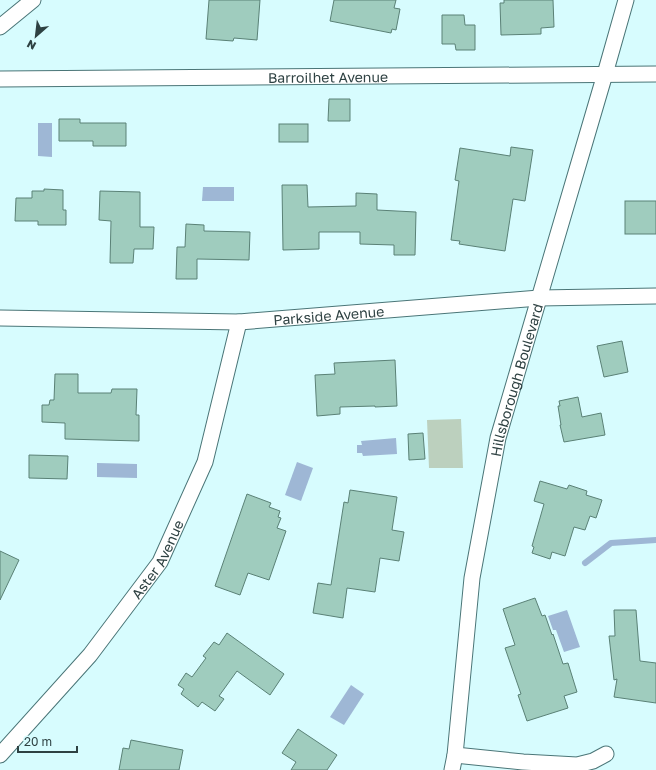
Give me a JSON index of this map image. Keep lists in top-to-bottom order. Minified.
{"streets":{"street":["Barroilhet Avenue","Parkside Avenue","Hillsborough Boulevard","Aster Avenue"]},"crossings":[["Barroilhet Avenue","Hillsborough Boulevard"],["Parkside Avenue","Hillsborough Boulevard"],["Parkside Avenue","Aster Avenue"]],"scale_bar":"20 m","north":"bottom left"}
